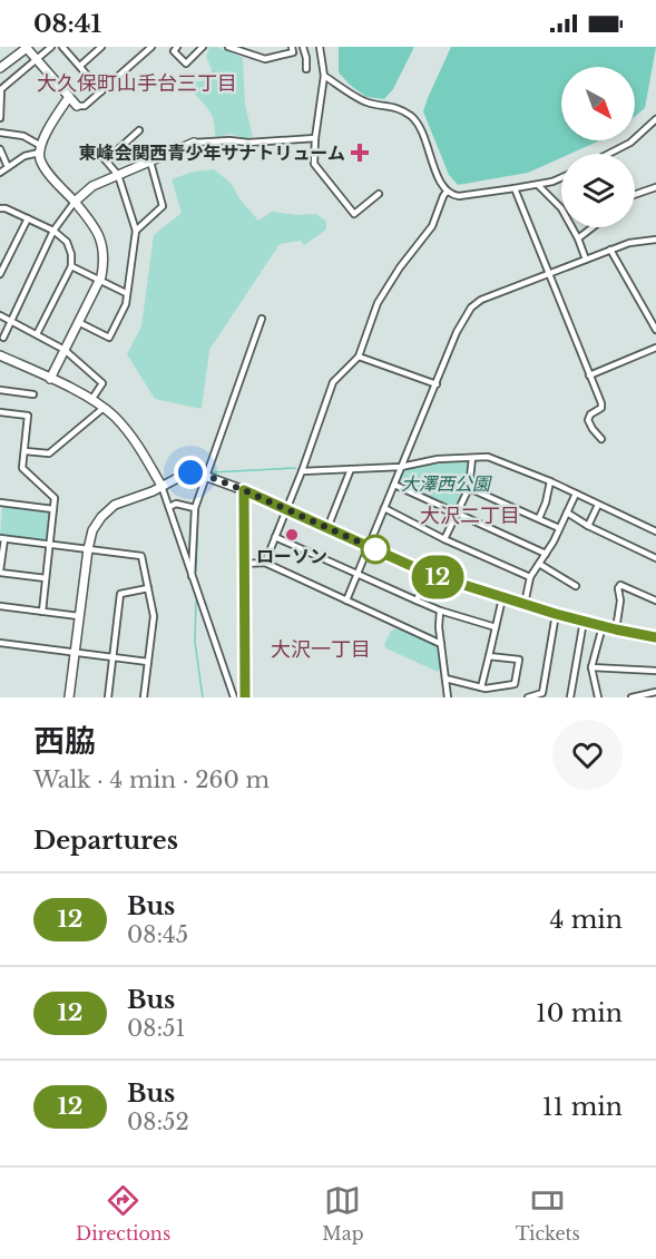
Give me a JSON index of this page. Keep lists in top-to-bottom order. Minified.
{"districts":["大久保町山手台三丁目","大沢二丁目","大沢一丁目"],"parks":["大澤西公園"],"places":{"health":["東峰会関西青少年サナトリューム"],"other":["ローソン"]},"lines":["bus line 12"],"north":"bottom right","page":{"status":"08:41","on_map":"12","heading":[["西脇","Walk · 4 min · 260 m"],"Departures"],"list":[{"mark":"12","name":"Bus","note":"08:45","value":"4 min"},{"mark":"12","name":"Bus","note":"08:51","value":"10 min"},{"mark":"12","name":"Bus","note":"08:52","value":"11 min"}],"tabs":["Directions","Map","Tickets"]}}
